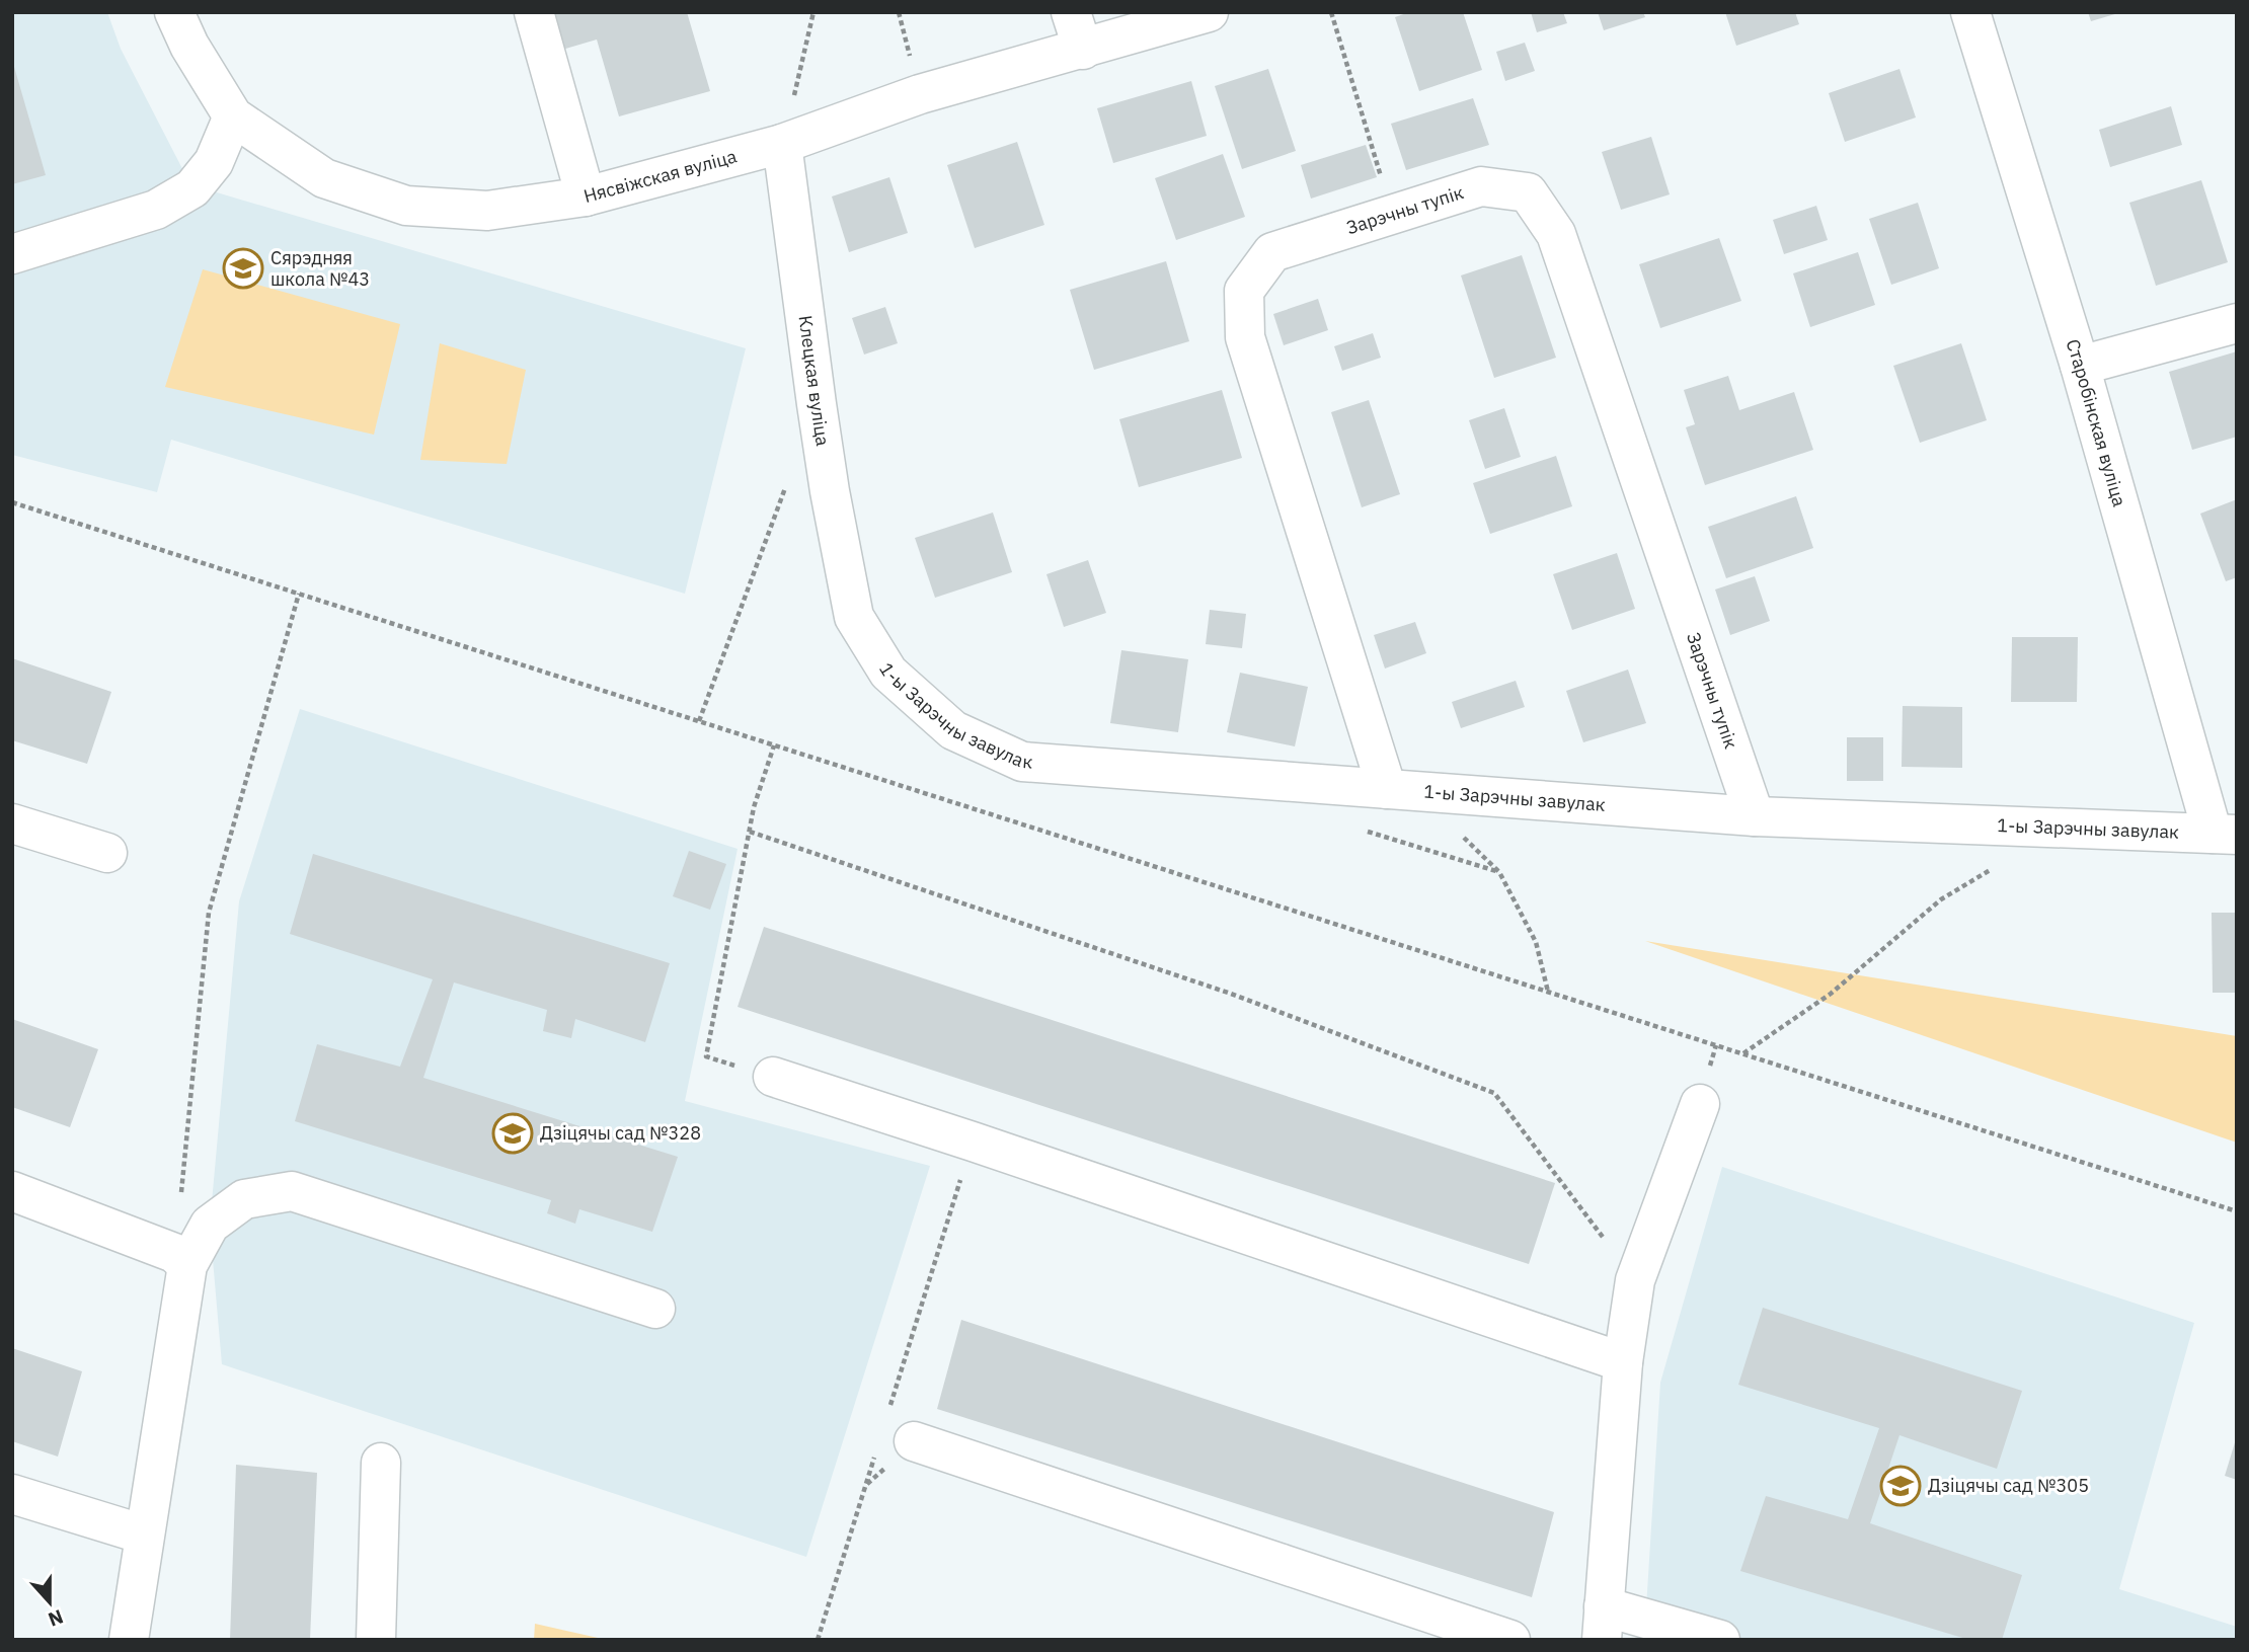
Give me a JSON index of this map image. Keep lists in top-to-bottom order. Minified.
{"streets":{"street":["Нясвіжская вуліца","Зарэчны тупік","Клецкая вуліца","Старобінская вуліца","1-ы Зарэчны завулак"]},"crossings":[["Нясвіжская вуліца","Клецкая вуліца"],["Зарэчны тупік","1-ы Зарэчны завулак"],["Клецкая вуліца","1-ы Зарэчны завулак"],["Старобінская вуліца","1-ы Зарэчны завулак"]],"places":{"school or university":["Сярэдняя школа №43","Дзіцячы сад №328","Дзіцячы сад №305"]},"north":"bottom"}
